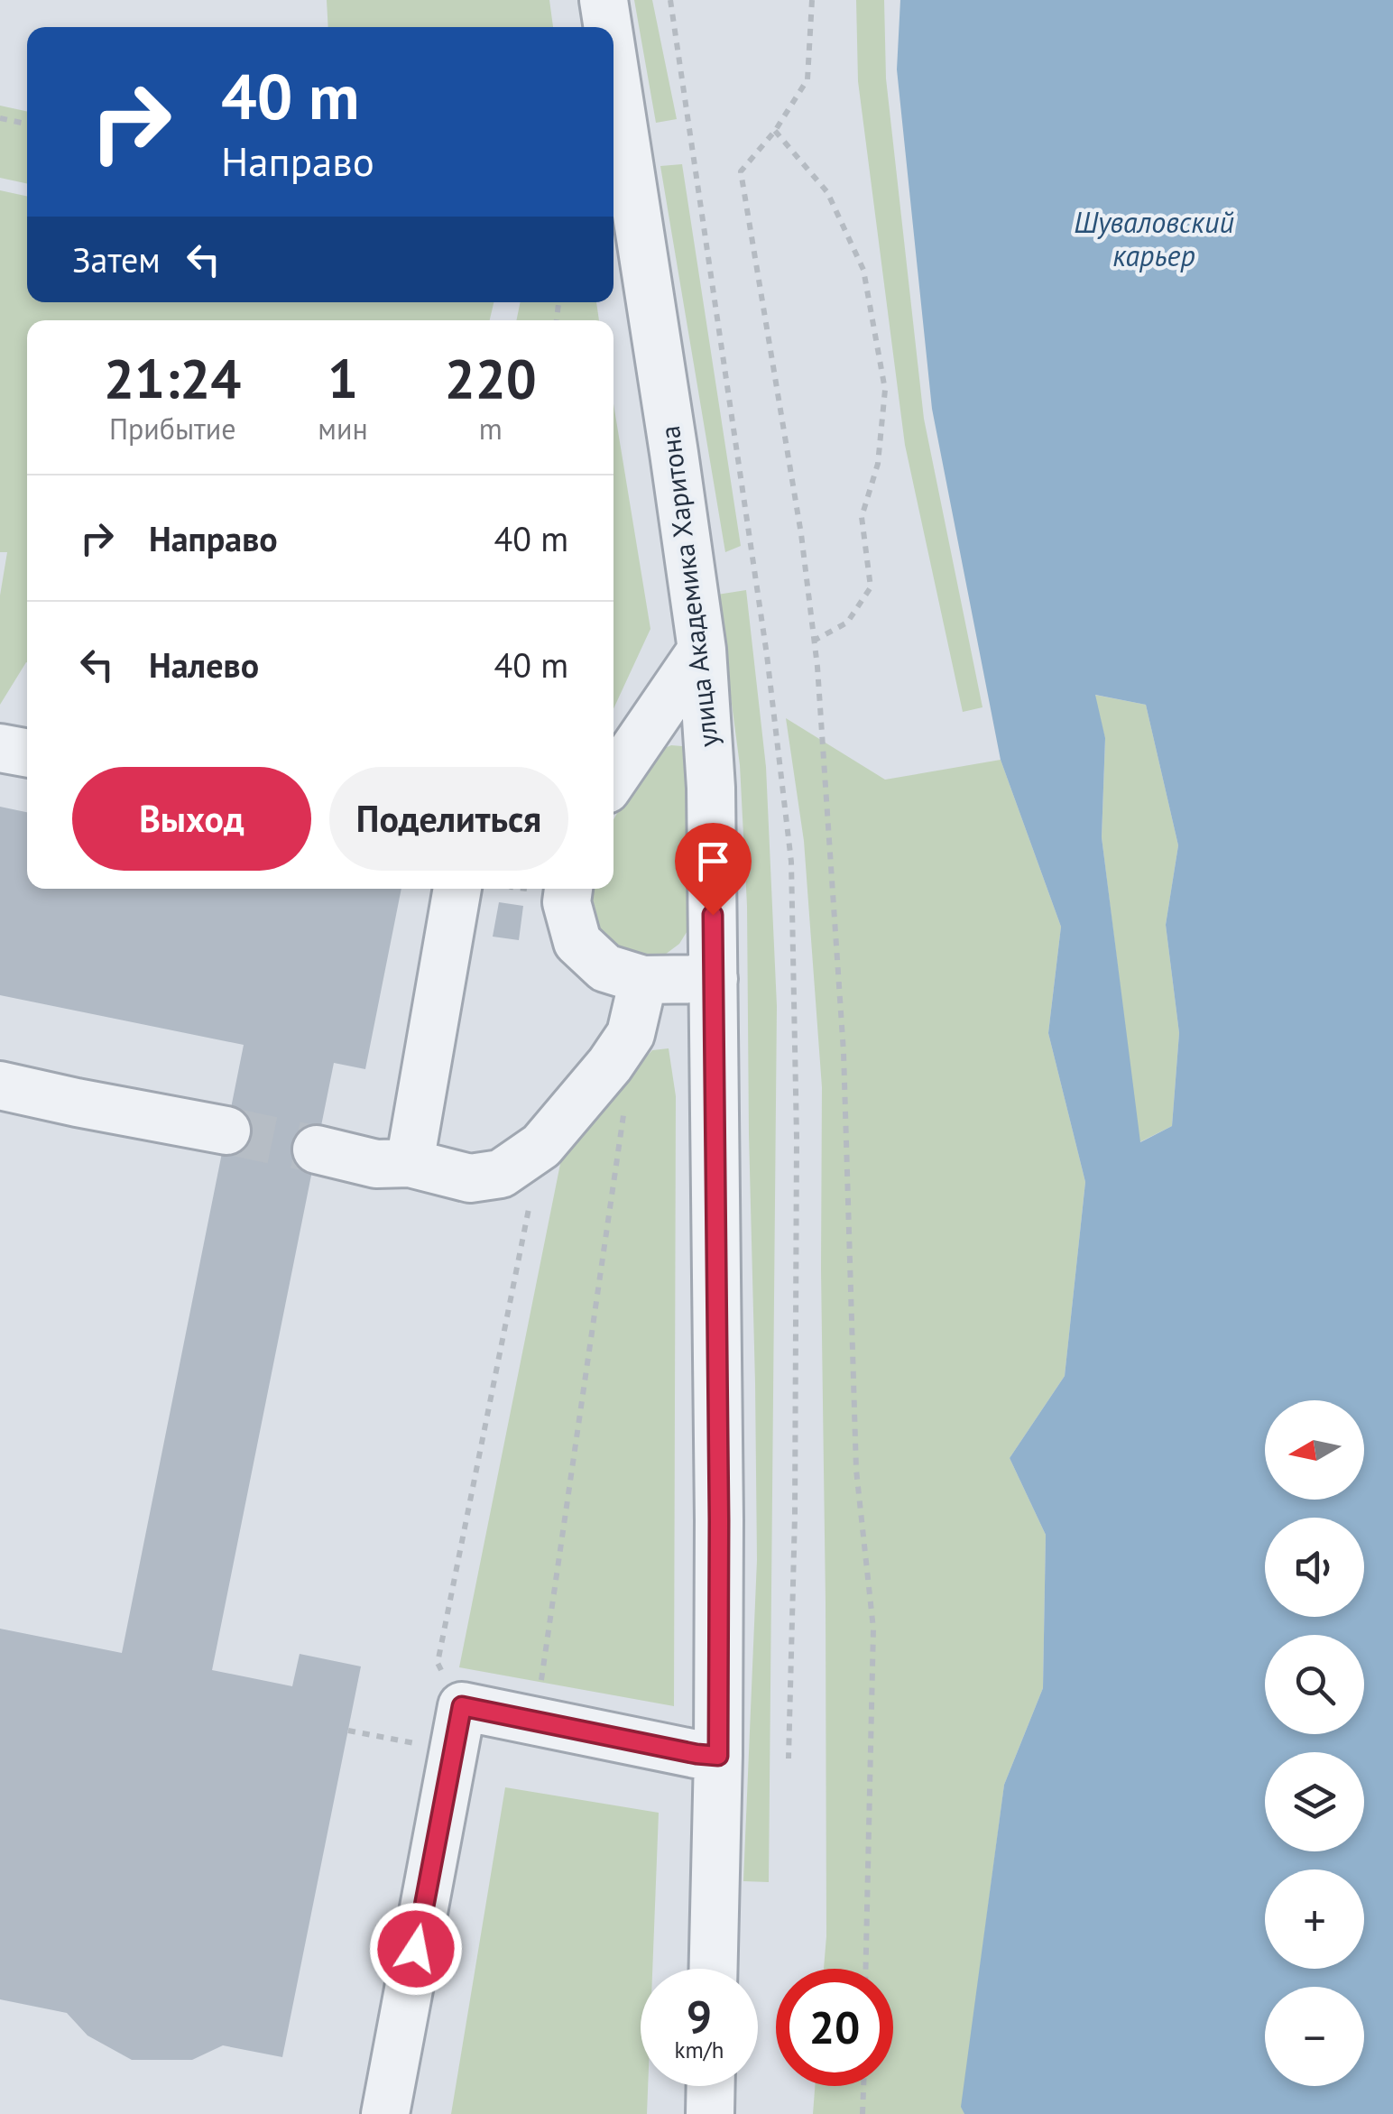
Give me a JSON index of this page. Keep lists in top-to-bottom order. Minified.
{"streets":{"street":["улица Академика Харитона"]},"water":["Шуваловский карьер"],"north":"left","page":{"turn":["40 m","Направо"],"then":"Затем","eta":["21:24","Прибытие","1","мин","220","m"],"list":[{"name":"Направо","value":"40 m"},{"name":"Налево","value":"40 m"}],"buttons":["Выход","Поделиться"],"map_buttons":["+","−"],"speed":"9 km/h","limit":"20"}}
